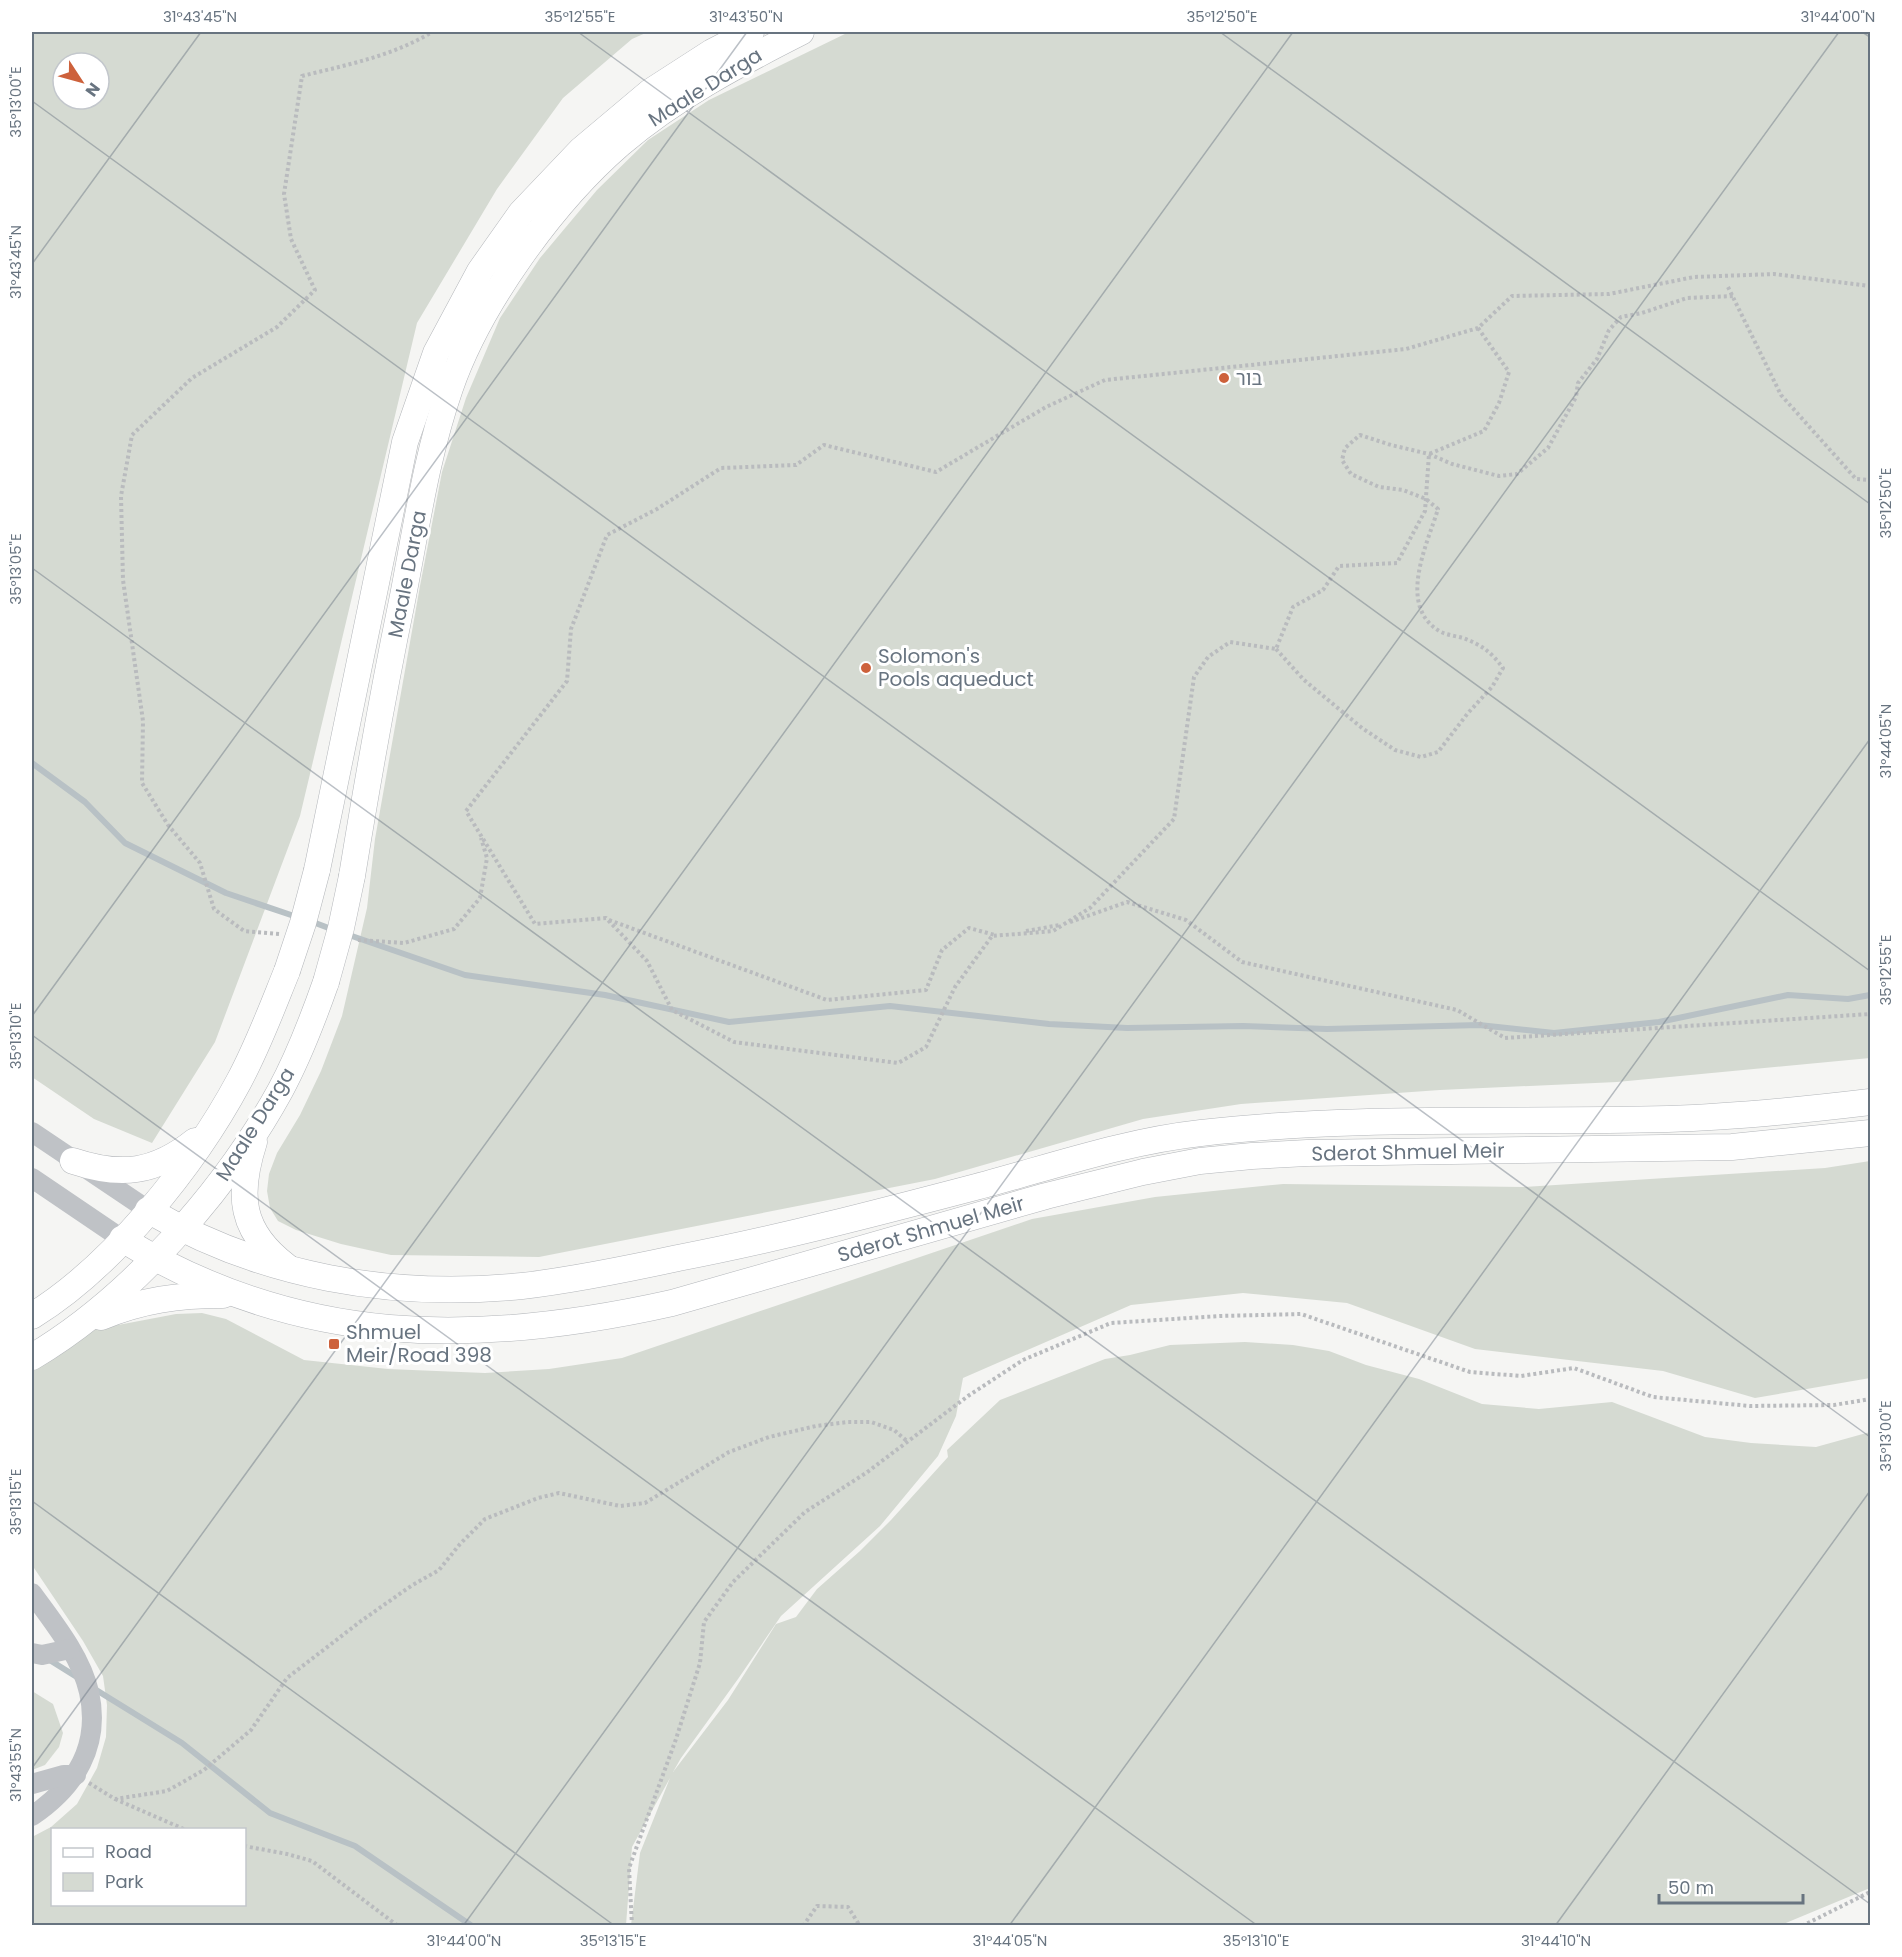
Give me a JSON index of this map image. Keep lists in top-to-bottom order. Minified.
{"streets":{"main road":["Maale Darga","Sderot Shmuel Meir"]},"crossings":[["Maale Darga","Sderot Shmuel Meir"]],"places":{"other":["בור","Solomon's Pools aqueduct"],"transit":["Shmuel Meir/Road 398"]},"legend":["Road","Park"],"scale_bar":"50 m","north":"bottom right","coordinates":["31°43'45\"N","35°12'55\"E","31°43'50\"N","35°12'50\"E","31°44'00\"N","35°13'00\"E","35°13'05\"E","31°44'05\"N","35°13'10\"E","35°13'15\"E","31°43'55\"N","31°44'10\"N"]}
